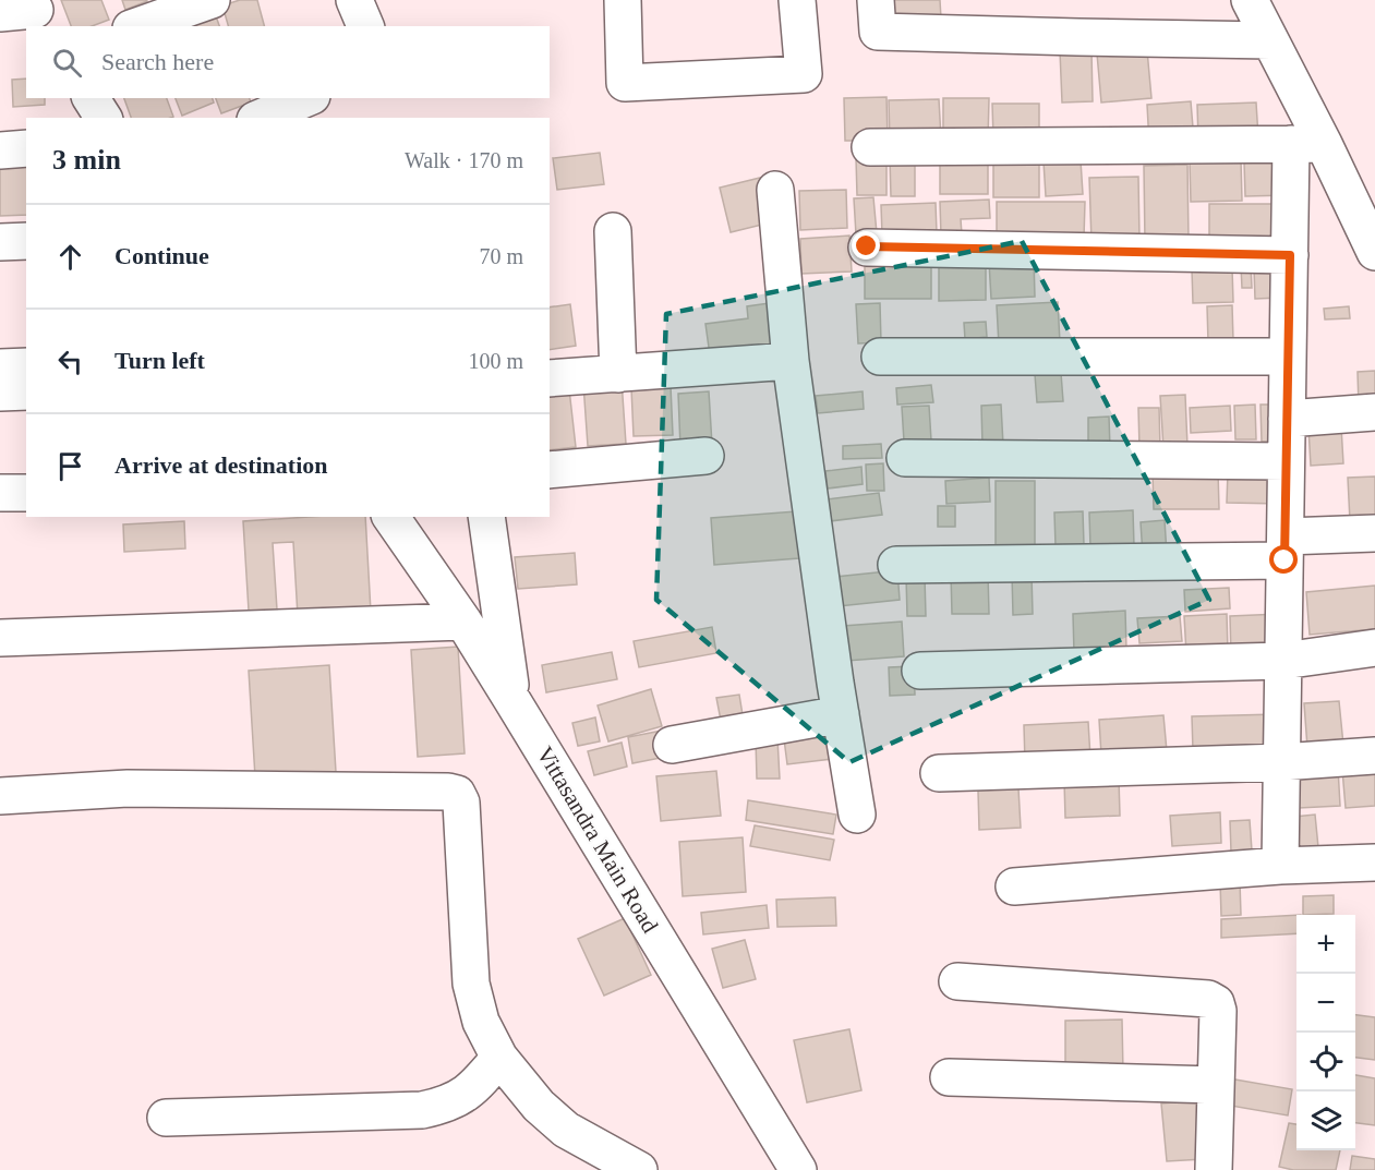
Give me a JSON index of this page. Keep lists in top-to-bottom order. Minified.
{"streets":{"street":["Vittasandra Main Road"]},"page":{"search":"Search here","heading":["3 min","Walk · 170 m"],"list":[["Continue","70 m"],["Turn left","100 m"],"Arrive at destination"],"map_buttons":["+","−"]}}
